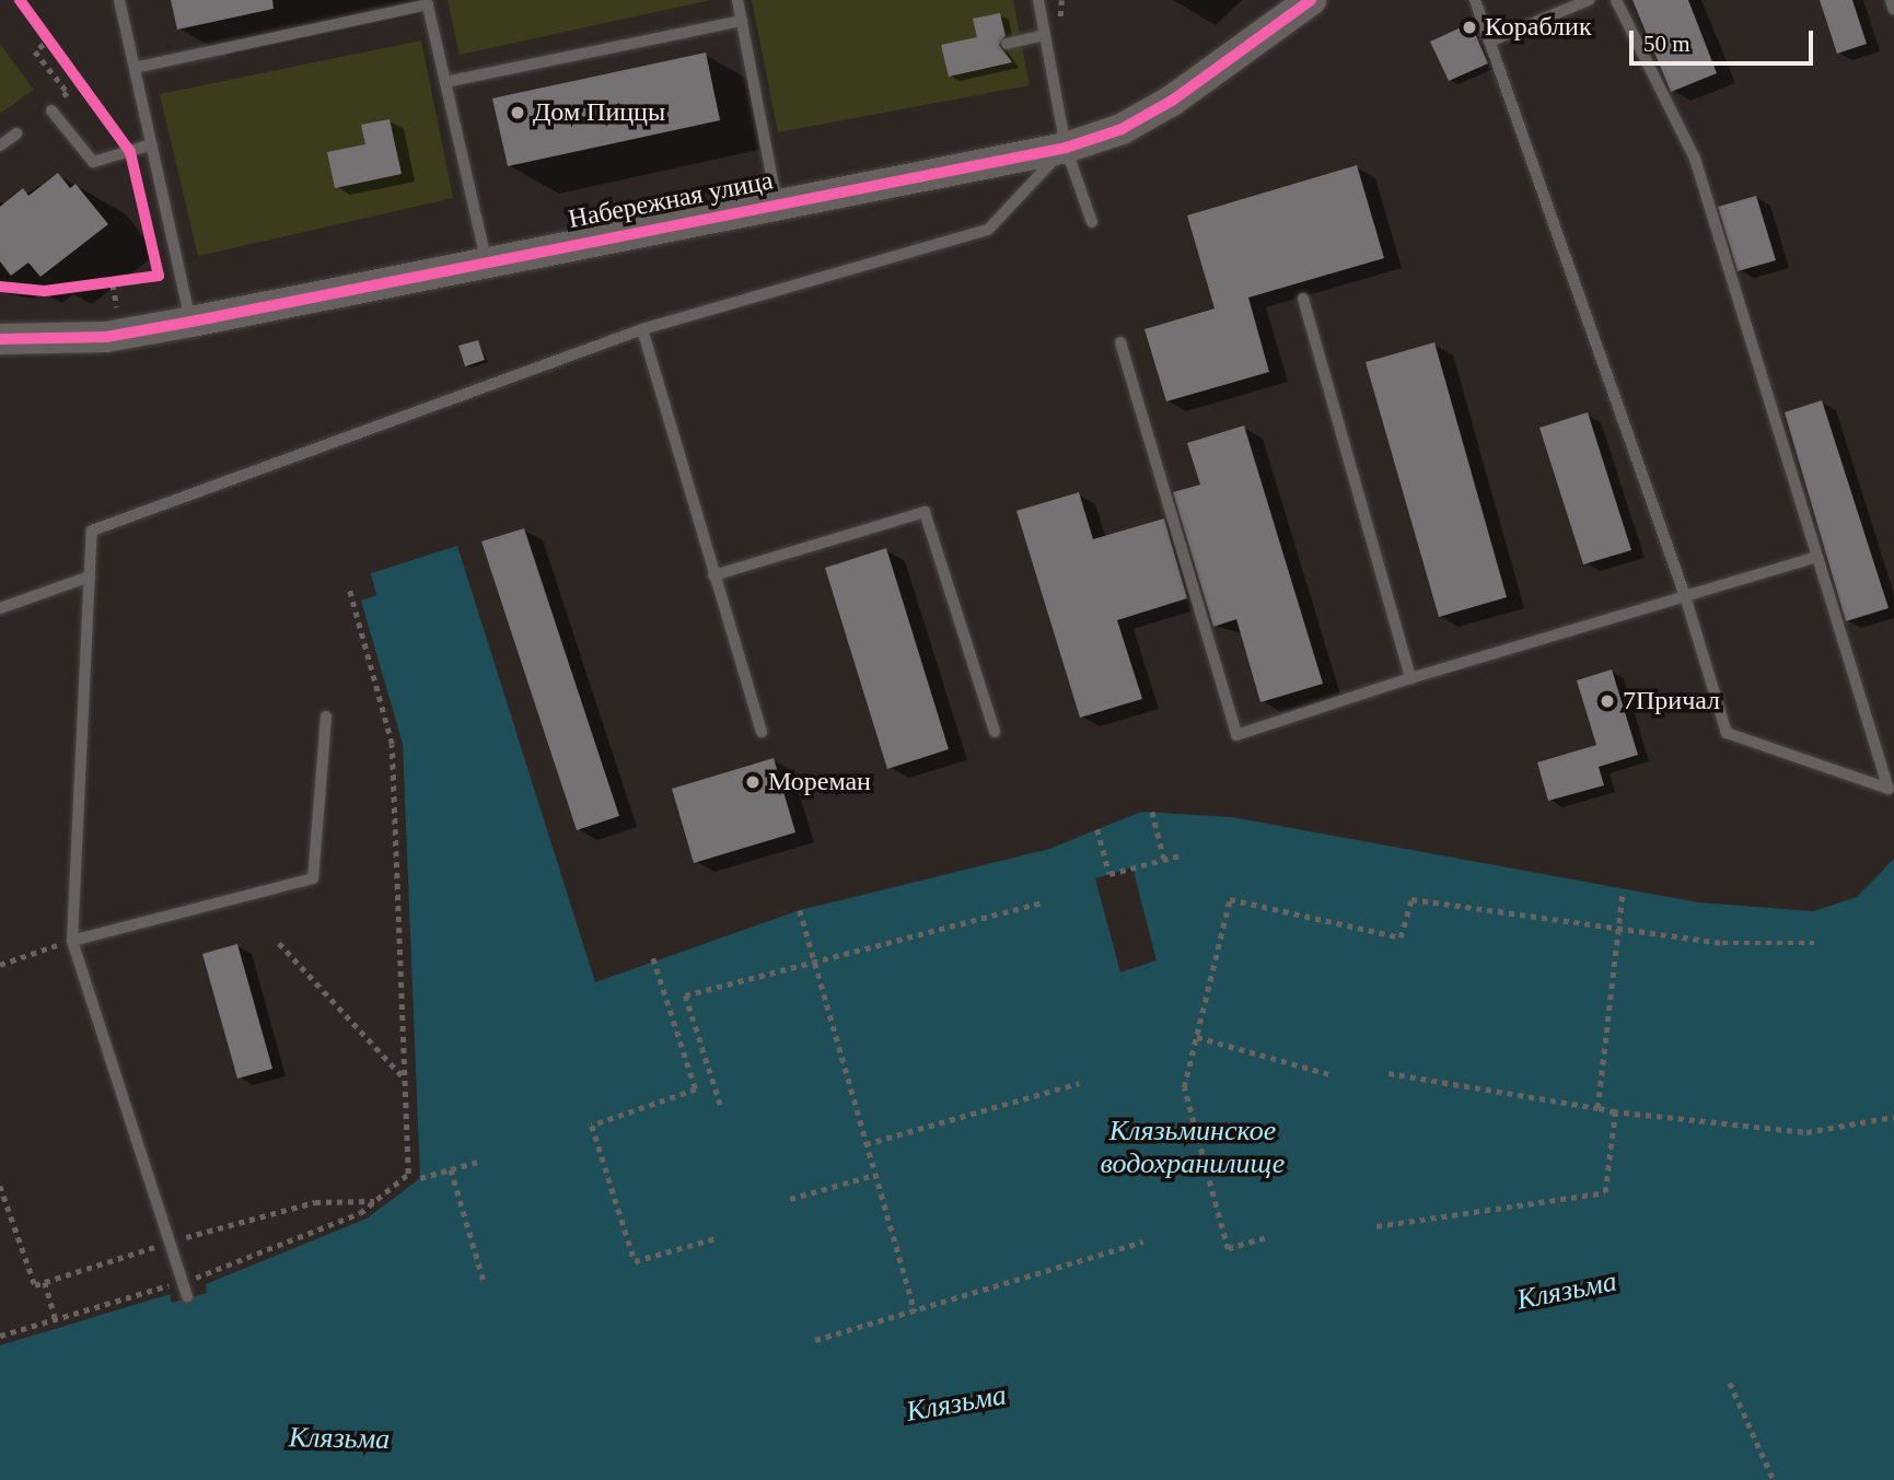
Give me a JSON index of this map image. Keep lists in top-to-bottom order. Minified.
{"streets":{"street":["Набережная улица"]},"water":["Клязьминское водохранилище","Клязьма"],"places":["Кораблик","Дом Пиццы","7Причал","Мореман"],"scale_bar":"50 m"}
